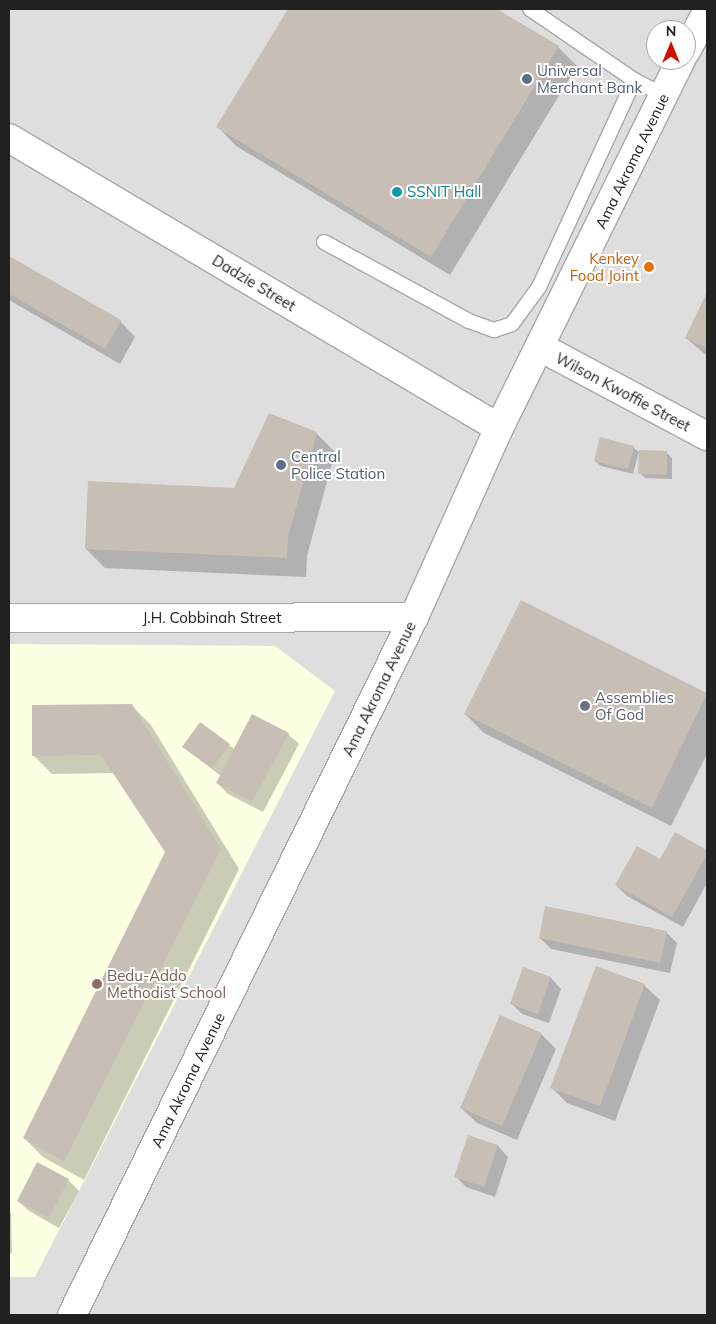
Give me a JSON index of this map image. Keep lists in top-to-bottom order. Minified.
{"streets":{"street":["Ama Akroma Avenue","Dadzie Street","Wilson Kwoffie Street","J.H. Cobbinah Street"]},"crossings":[["Ama Akroma Avenue","Dadzie Street"],["Ama Akroma Avenue","Wilson Kwoffie Street"],["Ama Akroma Avenue","J.H. Cobbinah Street"]],"places":["Universal Merchant Bank","SSNIT Hall","Kenkey Food Joint","Central Police Station","Assemblies Of God","Bedu-Addo Methodist School"],"north":"top"}
